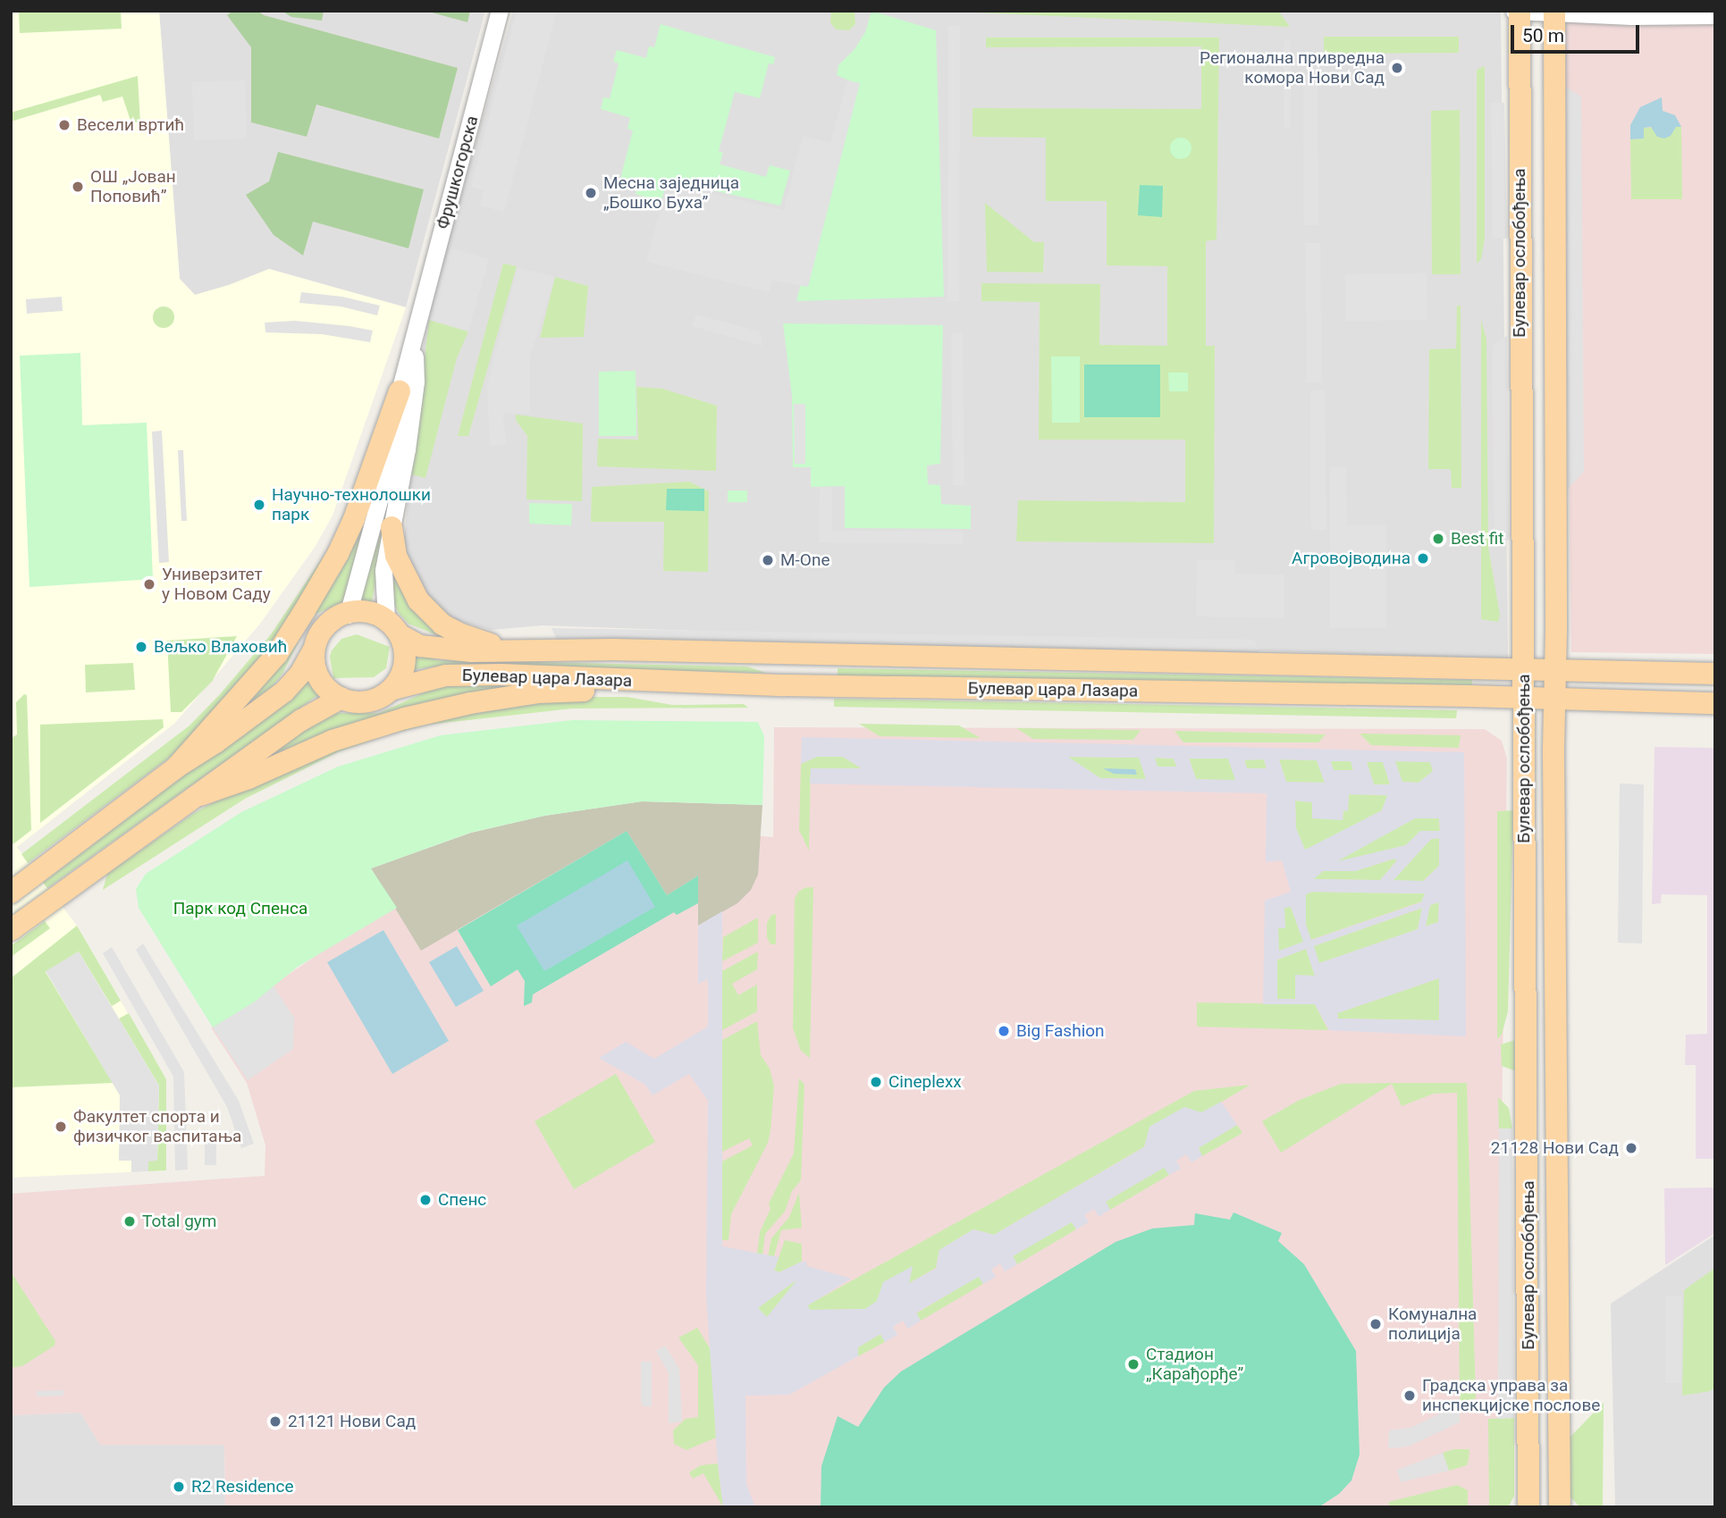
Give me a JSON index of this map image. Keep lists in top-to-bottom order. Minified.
{"streets":{"main road":["Булевар ослобођења","Булевар цара Лазара"],"street":["Фрушкогорска"]},"crossings":[["Фрушкогорска","Булевар цара Лазара"],["Булевар ослобођења","Булевар цара Лазара"]],"parks":["Парк код Спенса"],"places":["Регионална привредна комора Нови Сад","Весели вртић","ОШ „Јован Поповић”","Месна заједница „Бошко Буха”","Научно-технолошки парк","Best fit","Агровојводина","M-One","Универзитет у Новом Саду","Вељко Влаховић","Big Fashion","Cineplexx","Факултет спорта и физичког васпитања","21128 Нови Сад","Спенс","Total gym","Комунална полиција","Стадион „Карађорђе”","Градска управа за инспекцијске послове","21121 Нови Сад","R2 Residence"],"scale_bar":"50 m"}
